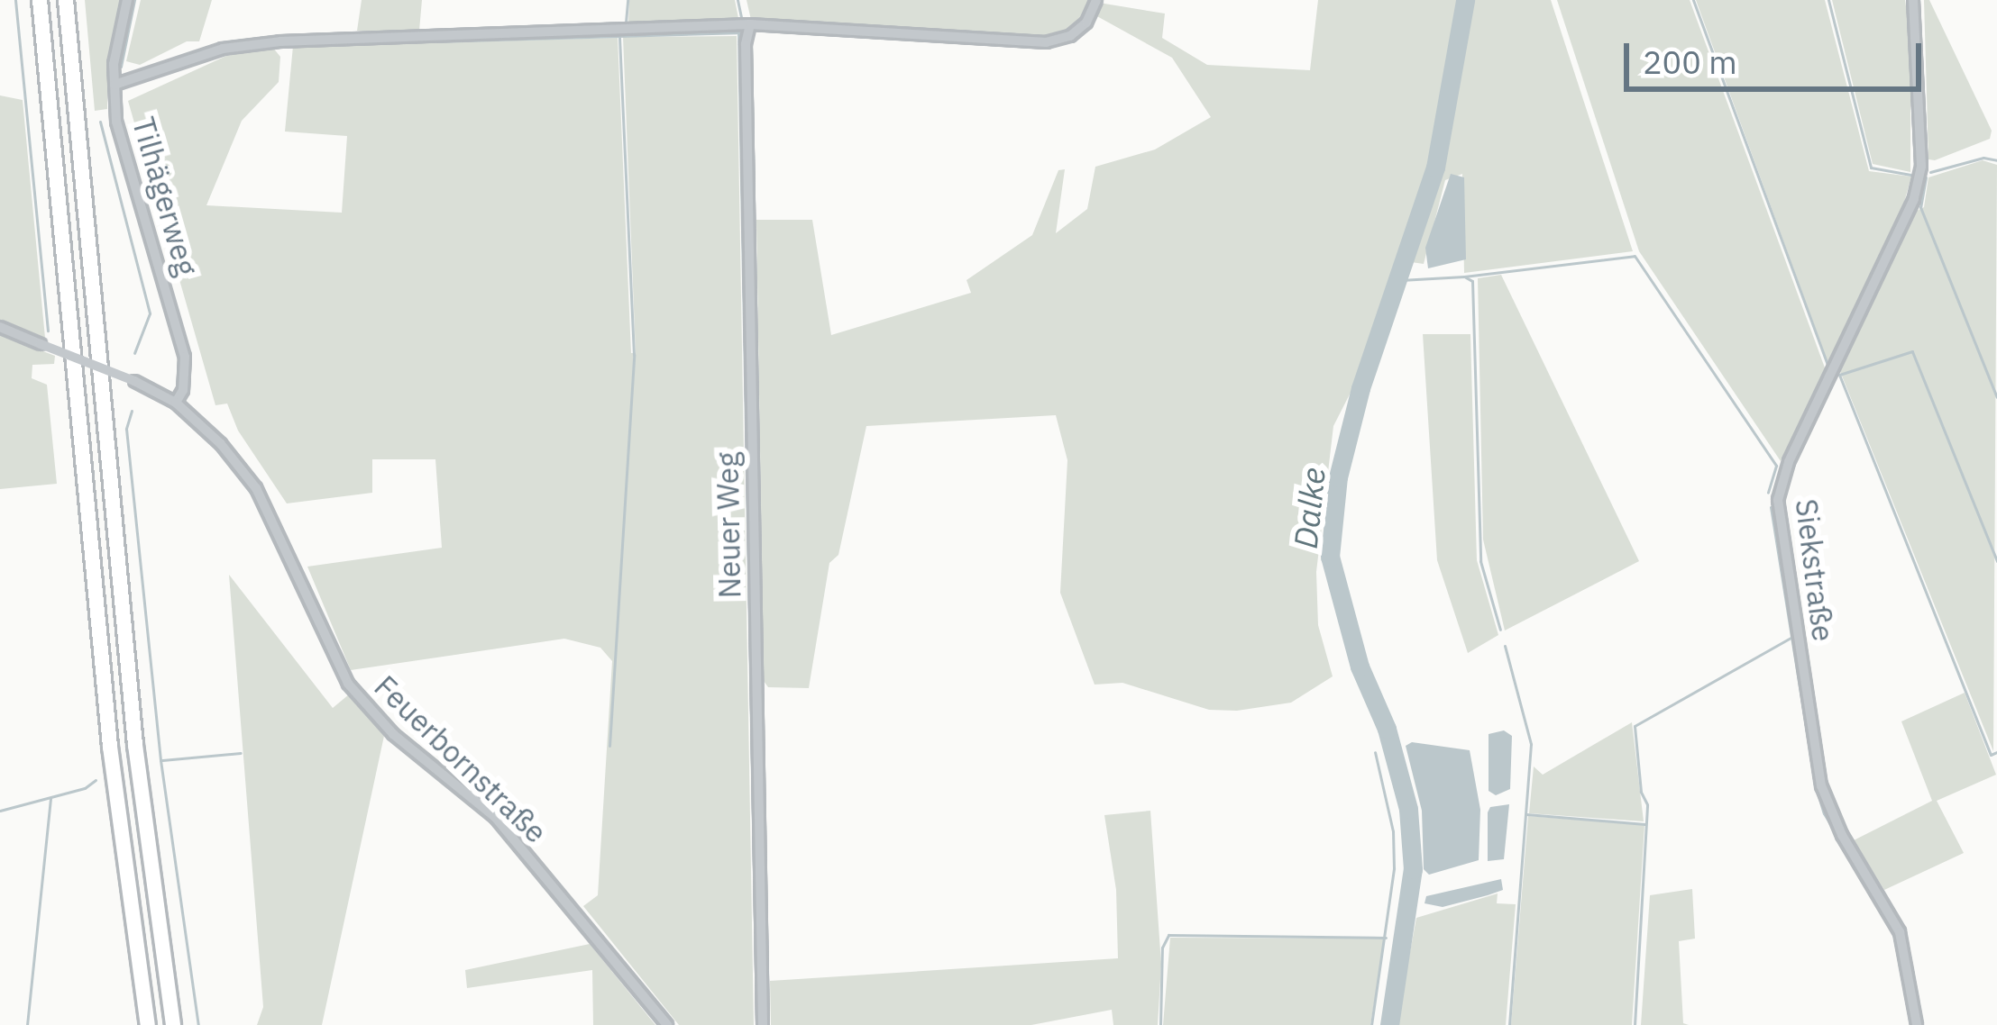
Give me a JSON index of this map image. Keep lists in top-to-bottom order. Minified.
{"streets":{"street":["Tilhägerweg","Neuer Weg","Siekstraße","Feuerbornstraße"]},"crossings":[["Tilhägerweg","Feuerbornstraße"]],"water":["Dalke"],"scale_bar":"200 m"}
